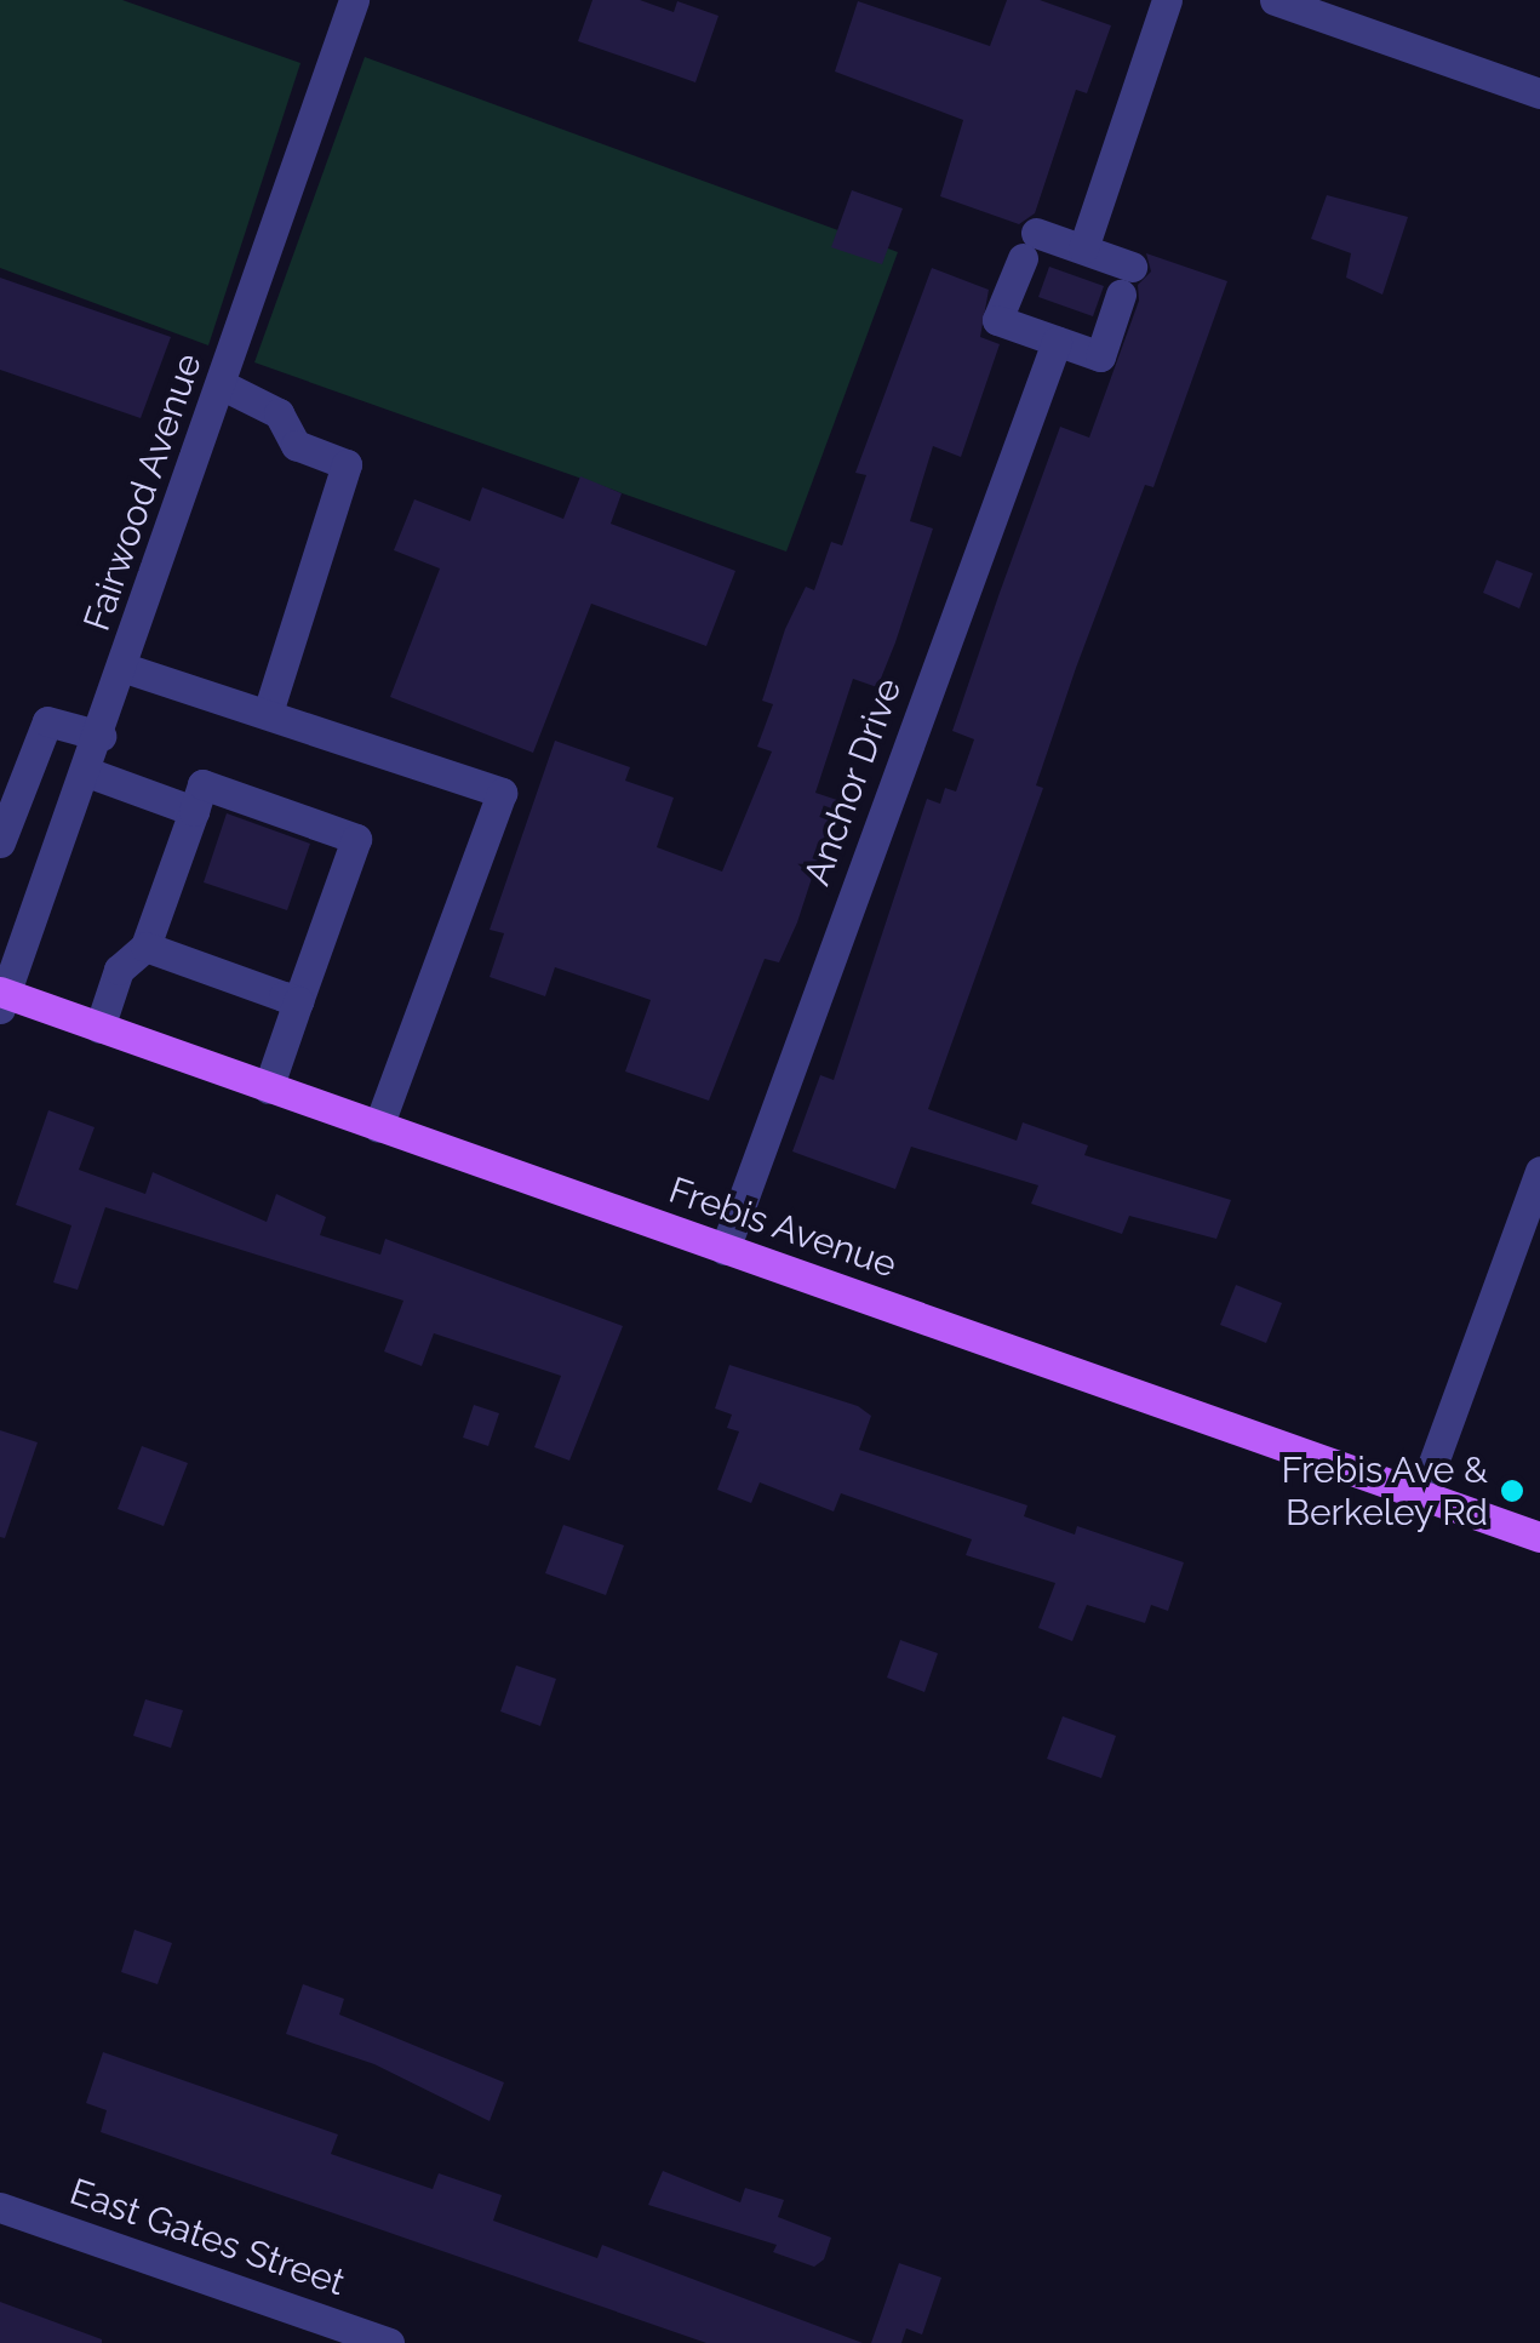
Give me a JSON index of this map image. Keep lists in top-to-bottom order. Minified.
{"streets":{"main road":["Frebis Avenue"],"street":["Fairwood Avenue","Anchor Drive","East Gates Street"]},"crossings":[["Fairwood Avenue","Frebis Avenue"],["Anchor Drive","Frebis Avenue"]],"places":["Frebis Ave & Berkeley Rd"]}
